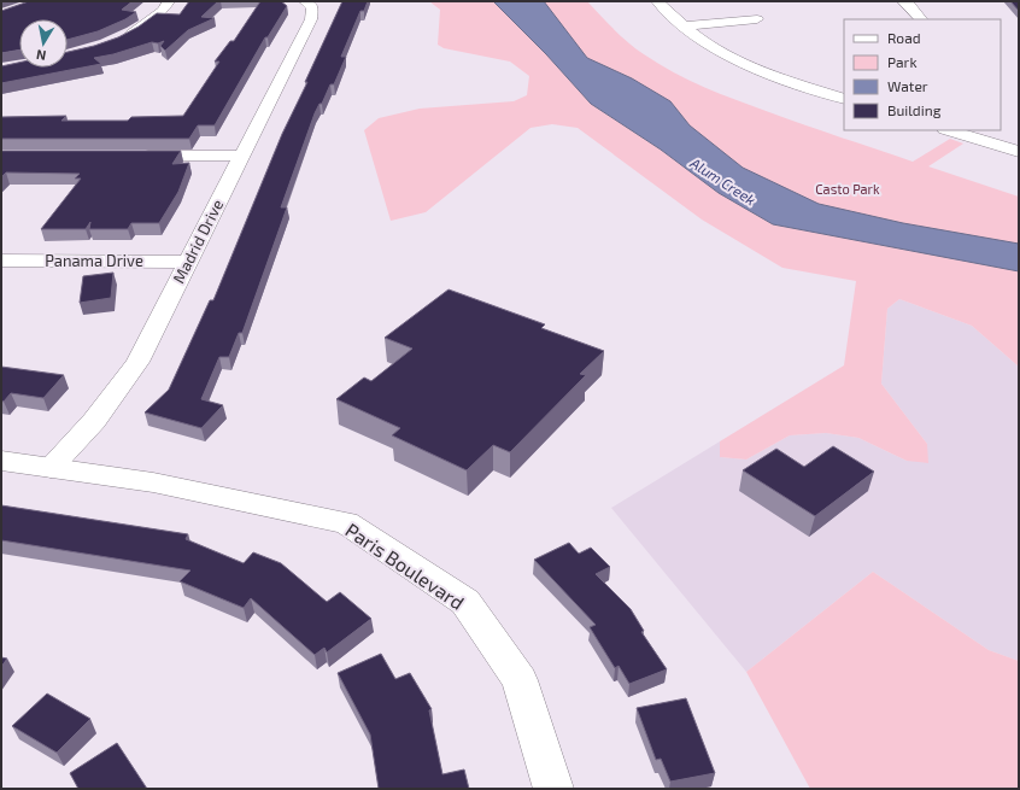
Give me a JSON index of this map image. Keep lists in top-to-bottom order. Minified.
{"streets":{"street":["Madrid Drive","Panama Drive","Paris Boulevard"]},"crossings":[["Madrid Drive","Panama Drive"],["Madrid Drive","Paris Boulevard"]],"water":["Alum Creek"],"parks":["Casto Park"],"legend":["Road","Park","Water","Building"],"north":"bottom"}
